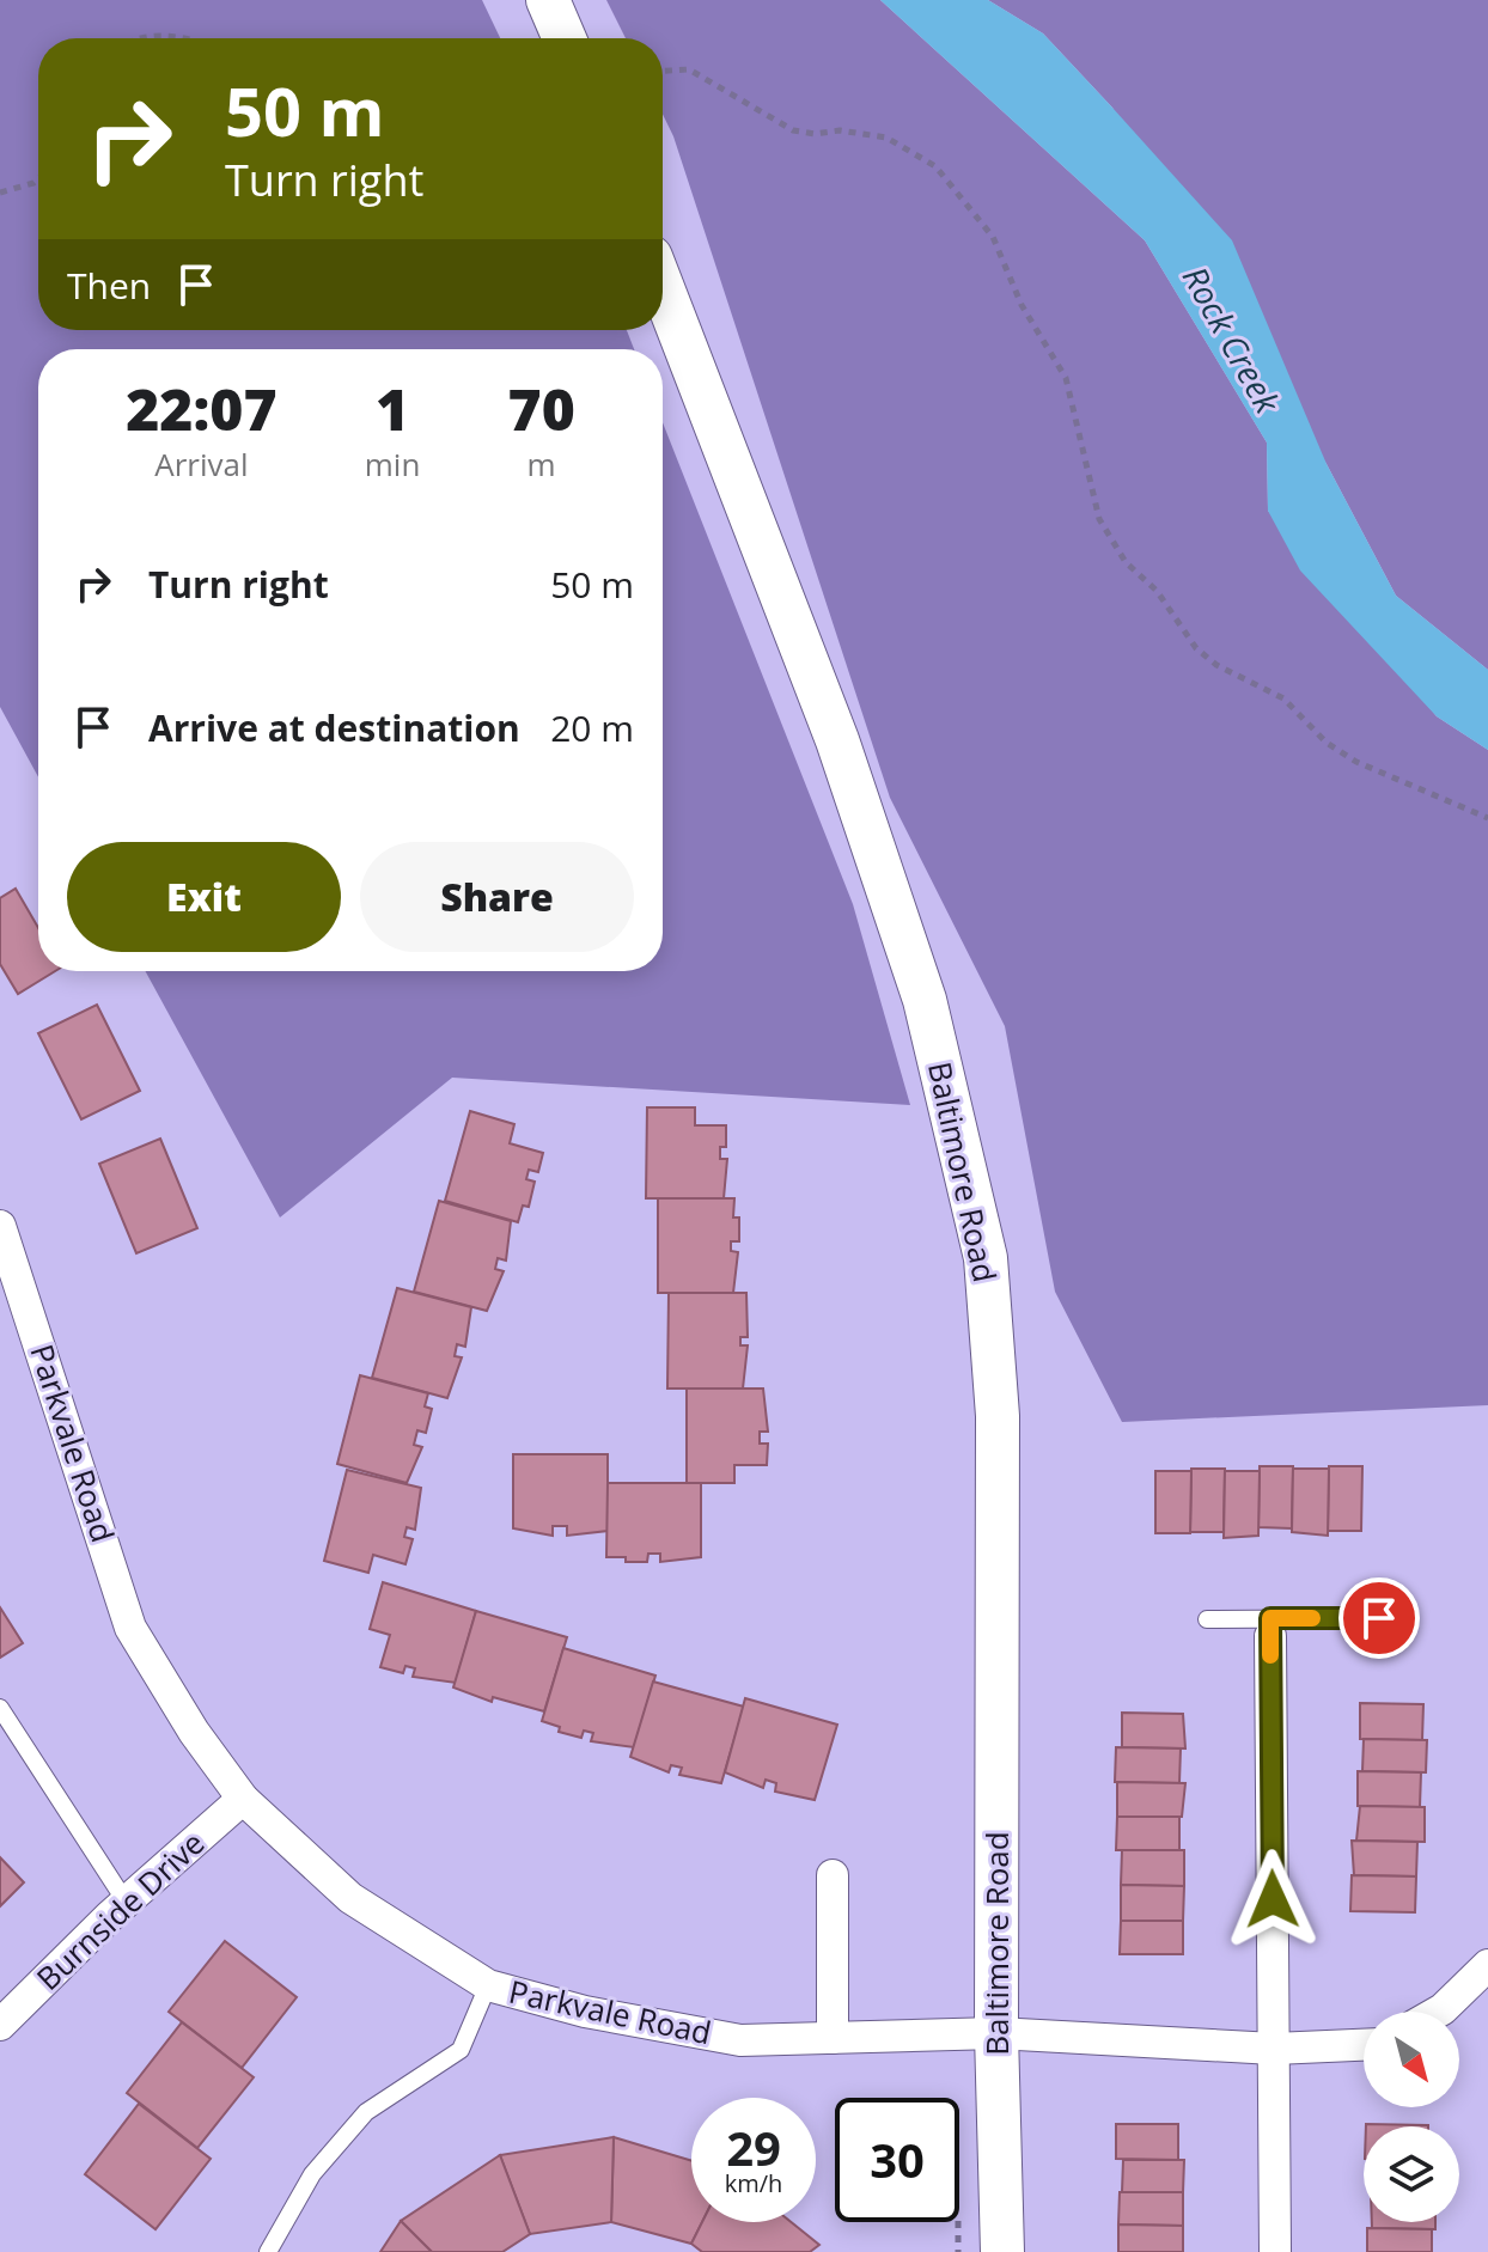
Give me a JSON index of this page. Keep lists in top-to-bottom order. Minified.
{"streets":{"street":["Baltimore Road","Parkvale Road","Burnside Drive"]},"crossings":[["Baltimore Road","Parkvale Road"],["Parkvale Road","Burnside Drive"]],"water":["Rock Creek"],"north":"bottom right","page":{"turn":["50 m","Turn right"],"then":"Then","eta":["22:07","Arrival","1","min","70","m"],"list":[{"name":"Turn right","value":"50 m"},{"name":"Arrive at destination","value":"20 m"}],"buttons":["Exit","Share"],"speed":"29 km/h","limit":"30"}}
